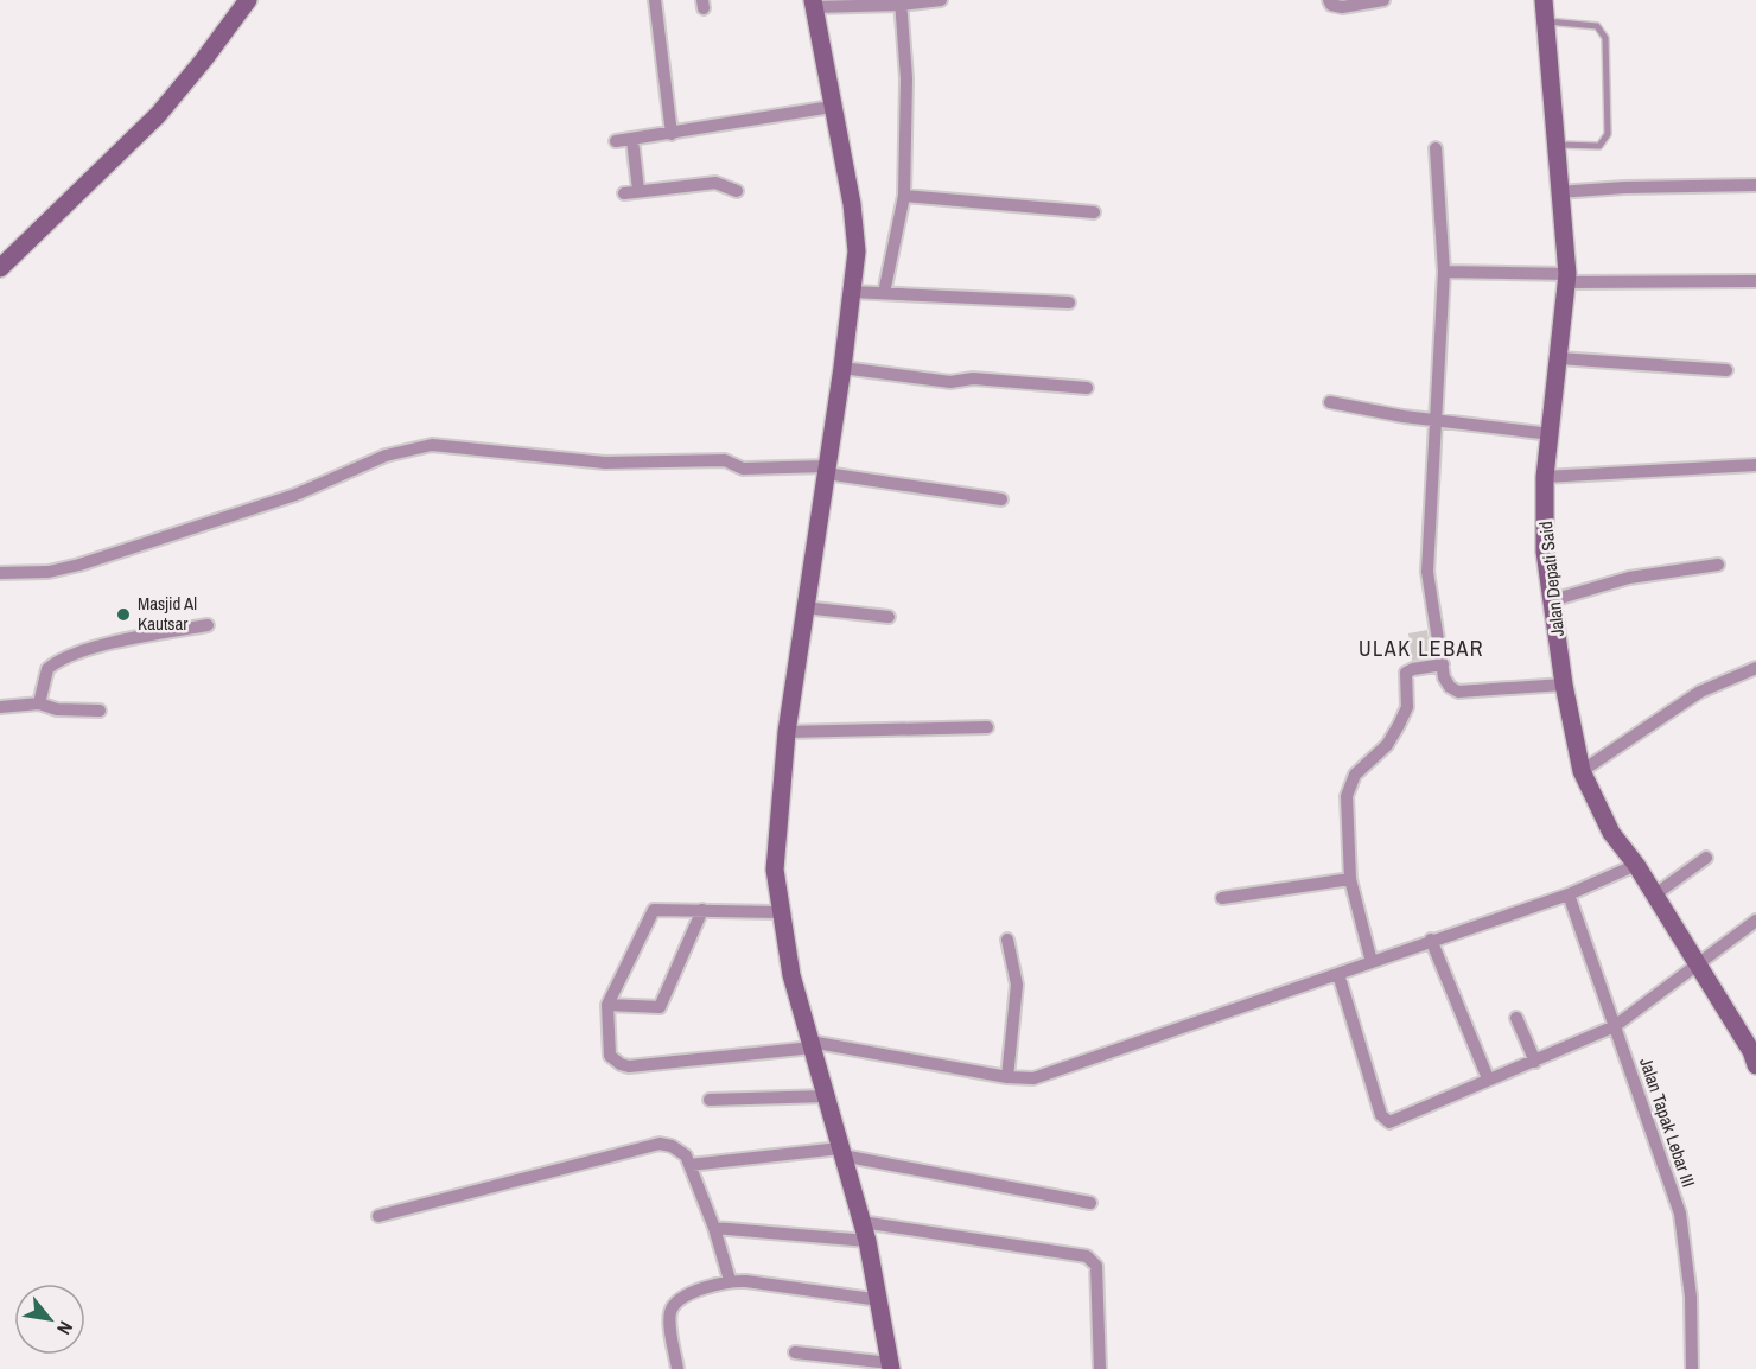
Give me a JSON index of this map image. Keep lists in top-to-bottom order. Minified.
{"streets":{"street":["Jalan Depati Said","Jalan Tapak Lebar III"]},"districts":["ULAK LEBAR"],"places":["Masjid Al Kautsar"],"north":"bottom right"}
